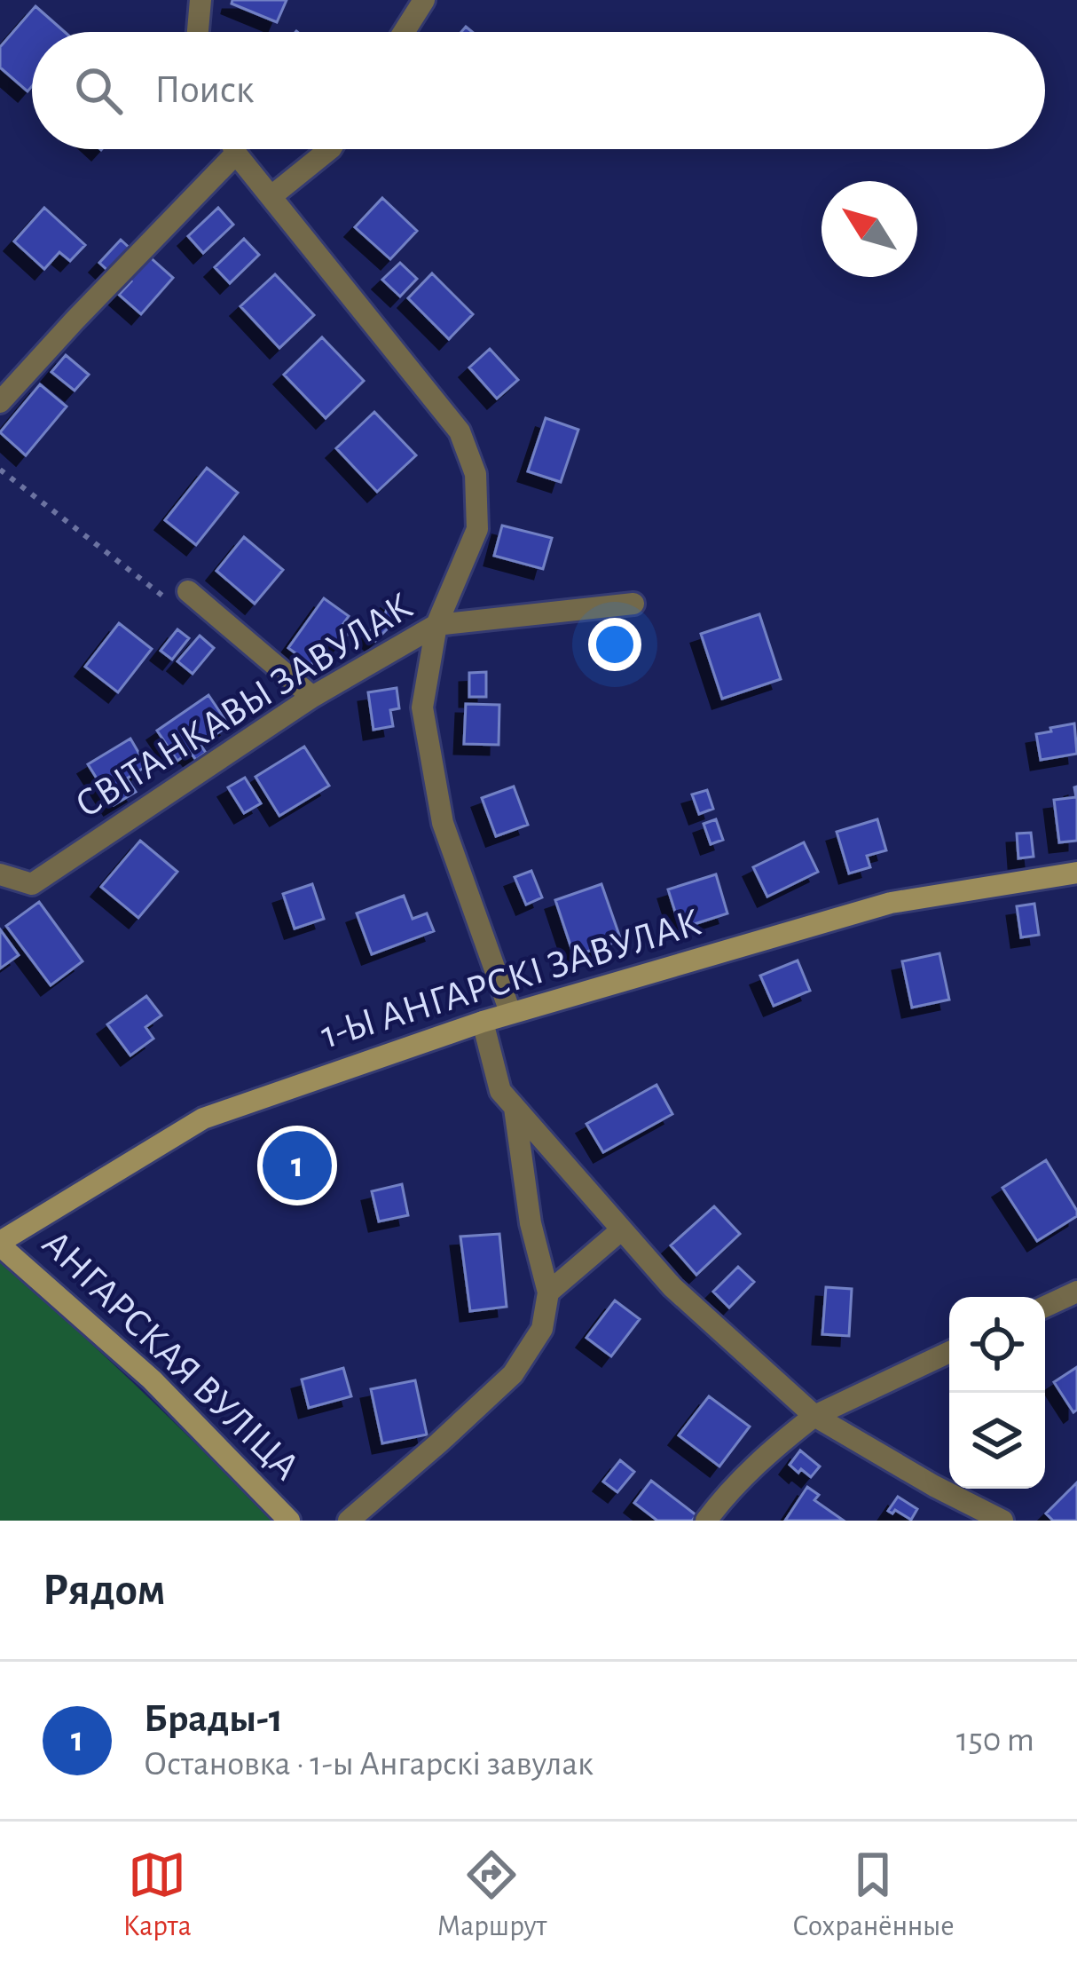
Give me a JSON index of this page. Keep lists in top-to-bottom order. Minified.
{"streets":{"street":["СВІТАНКАВЫ ЗАВУЛАК","1-Ы АНГАРСКІ ЗАВУЛАК","АНГАРСКАЯ ВУЛІЦА"]},"crossings":[["1-Ы АНГАРСКІ ЗАВУЛАК","АНГАРСКАЯ ВУЛІЦА"]],"north":"top left","page":{"search":"Поиск","pins":"1","heading":"Рядом","list":[{"mark":"1","name":"Брады-1","note":"Остановка · 1-ы Ангарскі завулак","value":"150 m"}],"nav":["Карта","Маршрут","Сохранённые"]}}
